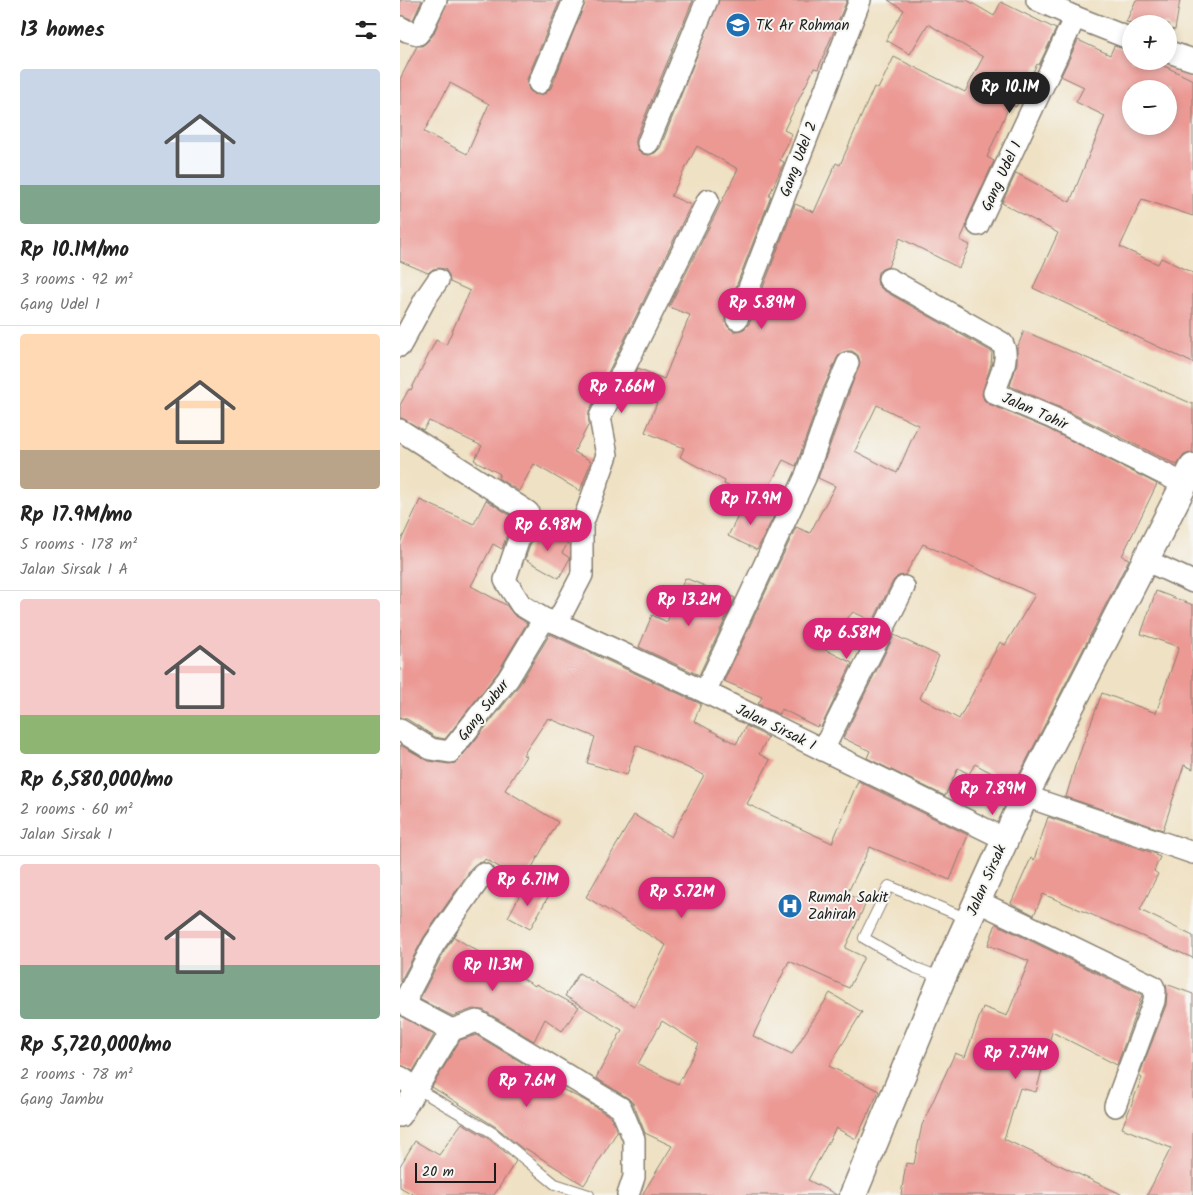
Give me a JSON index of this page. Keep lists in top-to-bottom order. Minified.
{"streets":{"street":["Gang Udel 2","Gang Udel 1","Jalan Tohir","Gang Subur","Jalan Sirsak I","Jalan Sirsak"]},"crossings":[["Jalan Tohir","Jalan Sirsak"],["Gang Subur","Jalan Sirsak I"],["Jalan Sirsak I","Jalan Sirsak"]],"places":{"school or university":["TK Ar Rohman"],"hospital":["Rumah Sakit Zahirah"]},"scale_bar":"20 m","page":{"heading":"13 homes","map_buttons":["+","−"],"list":[{"name":"Rp 10.1M/mo","note":"3 rooms · 92 m² · Gang Udel 1"},{"name":"Rp 17.9M/mo","note":"5 rooms · 178 m² · Jalan Sirsak I A"},{"name":"Rp 6,580,000/mo","note":"2 rooms · 60 m² · Jalan Sirsak I"},{"name":"Rp 5,720,000/mo","note":"2 rooms · 78 m² · Gang Jambu"}],"price":["Rp 10.1M","Rp 5.89M","Rp 7.66M","Rp 17.9M","Rp 6.98M","Rp 13.2M","Rp 6.58M","Rp 7.89M","Rp 6.71M","Rp 5.72M","Rp 11.3M","Rp 7.74M","Rp 7.6M"],"scale":"20 m"}}
